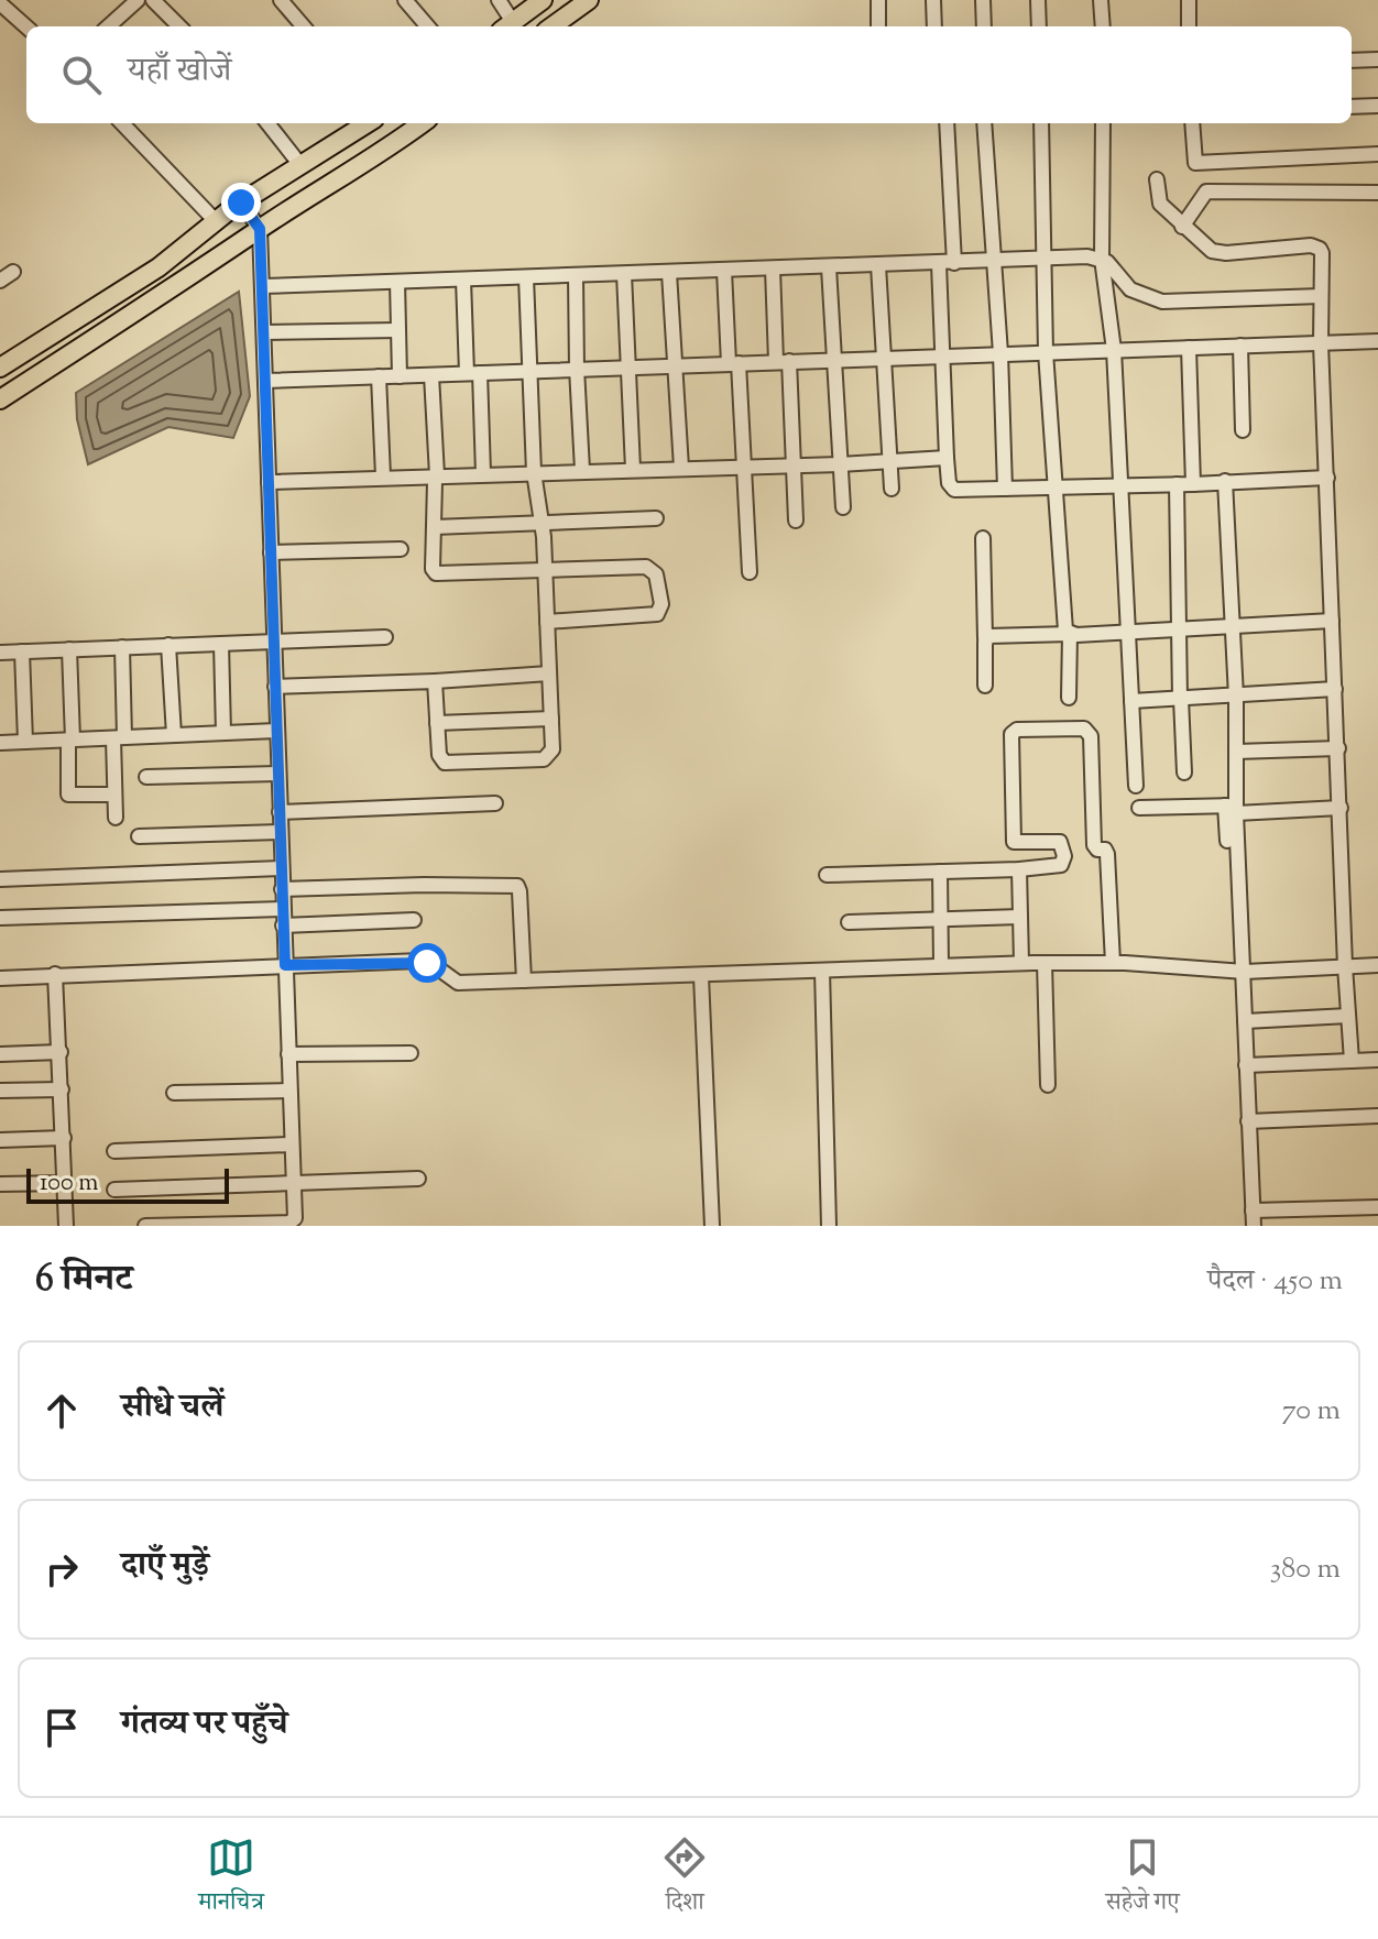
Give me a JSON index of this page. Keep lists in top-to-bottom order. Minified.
{"scale_bar":"100 m","page":{"search":"यहाँ खोजें","scale":"100 m","heading":["6 मिनट","पैदल · 450 m"],"list":[["सीधे चलें","70 m"],["दाएँ मुड़ें","380 m"],"गंतव्य पर पहुँचे"],"nav":["मानचित्र","दिशा","सहेजे गए"]}}
